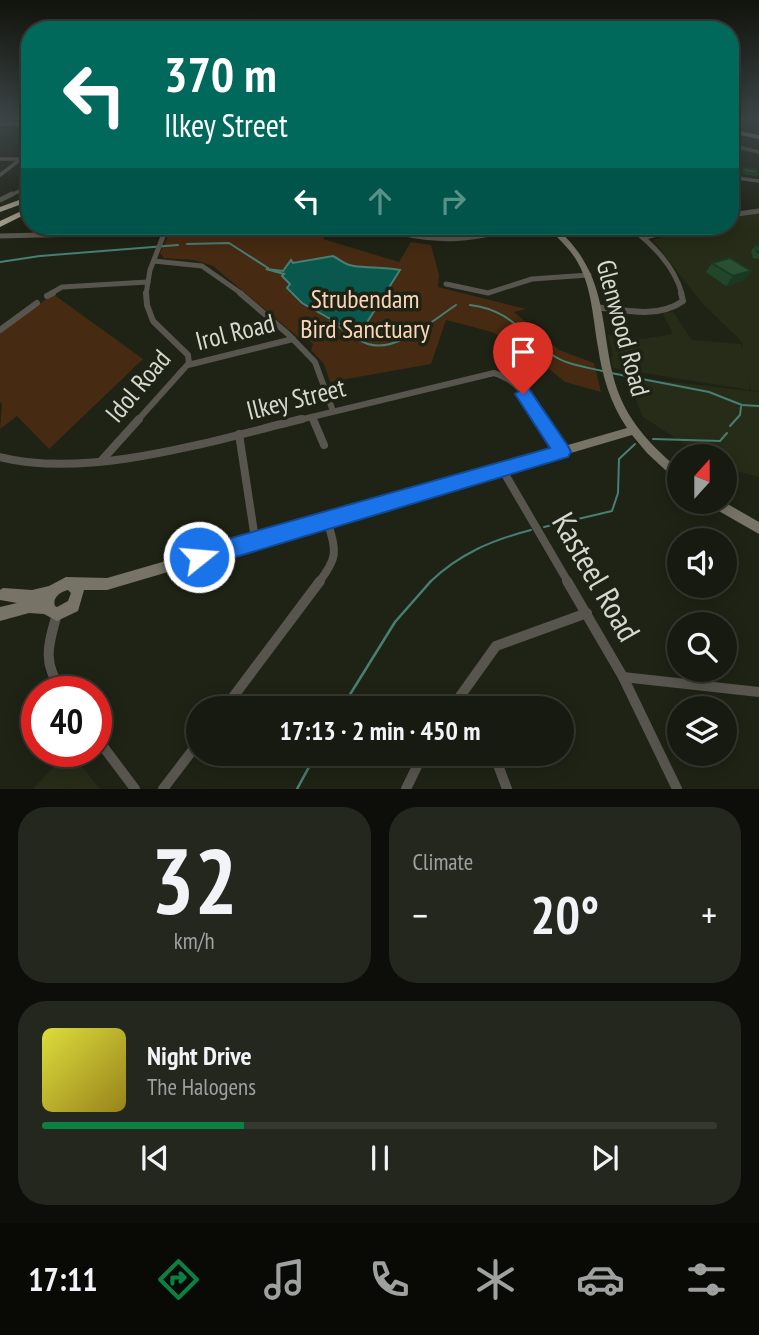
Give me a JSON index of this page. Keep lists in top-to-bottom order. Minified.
{"streets":{"street":["Glenwood Road","Irol Road","Idol Road","Ilkey Street","Kasteel Road"]},"crossings":[["Irol Road","Idol Road"],["Idol Road","Ilkey Street"]],"parks":["Strubendam Bird Sanctuary"],"north":"top","page":{"turn":["370 m","Ilkey Street"],"limit":"40","trip":"17:13 · 2 min · 450 m","tile":[["32","km/h"],"Climate"],"heat":["−","20°","+"],"song":["Night Drive","The Halogens"],"tabs":"17:11"}}
